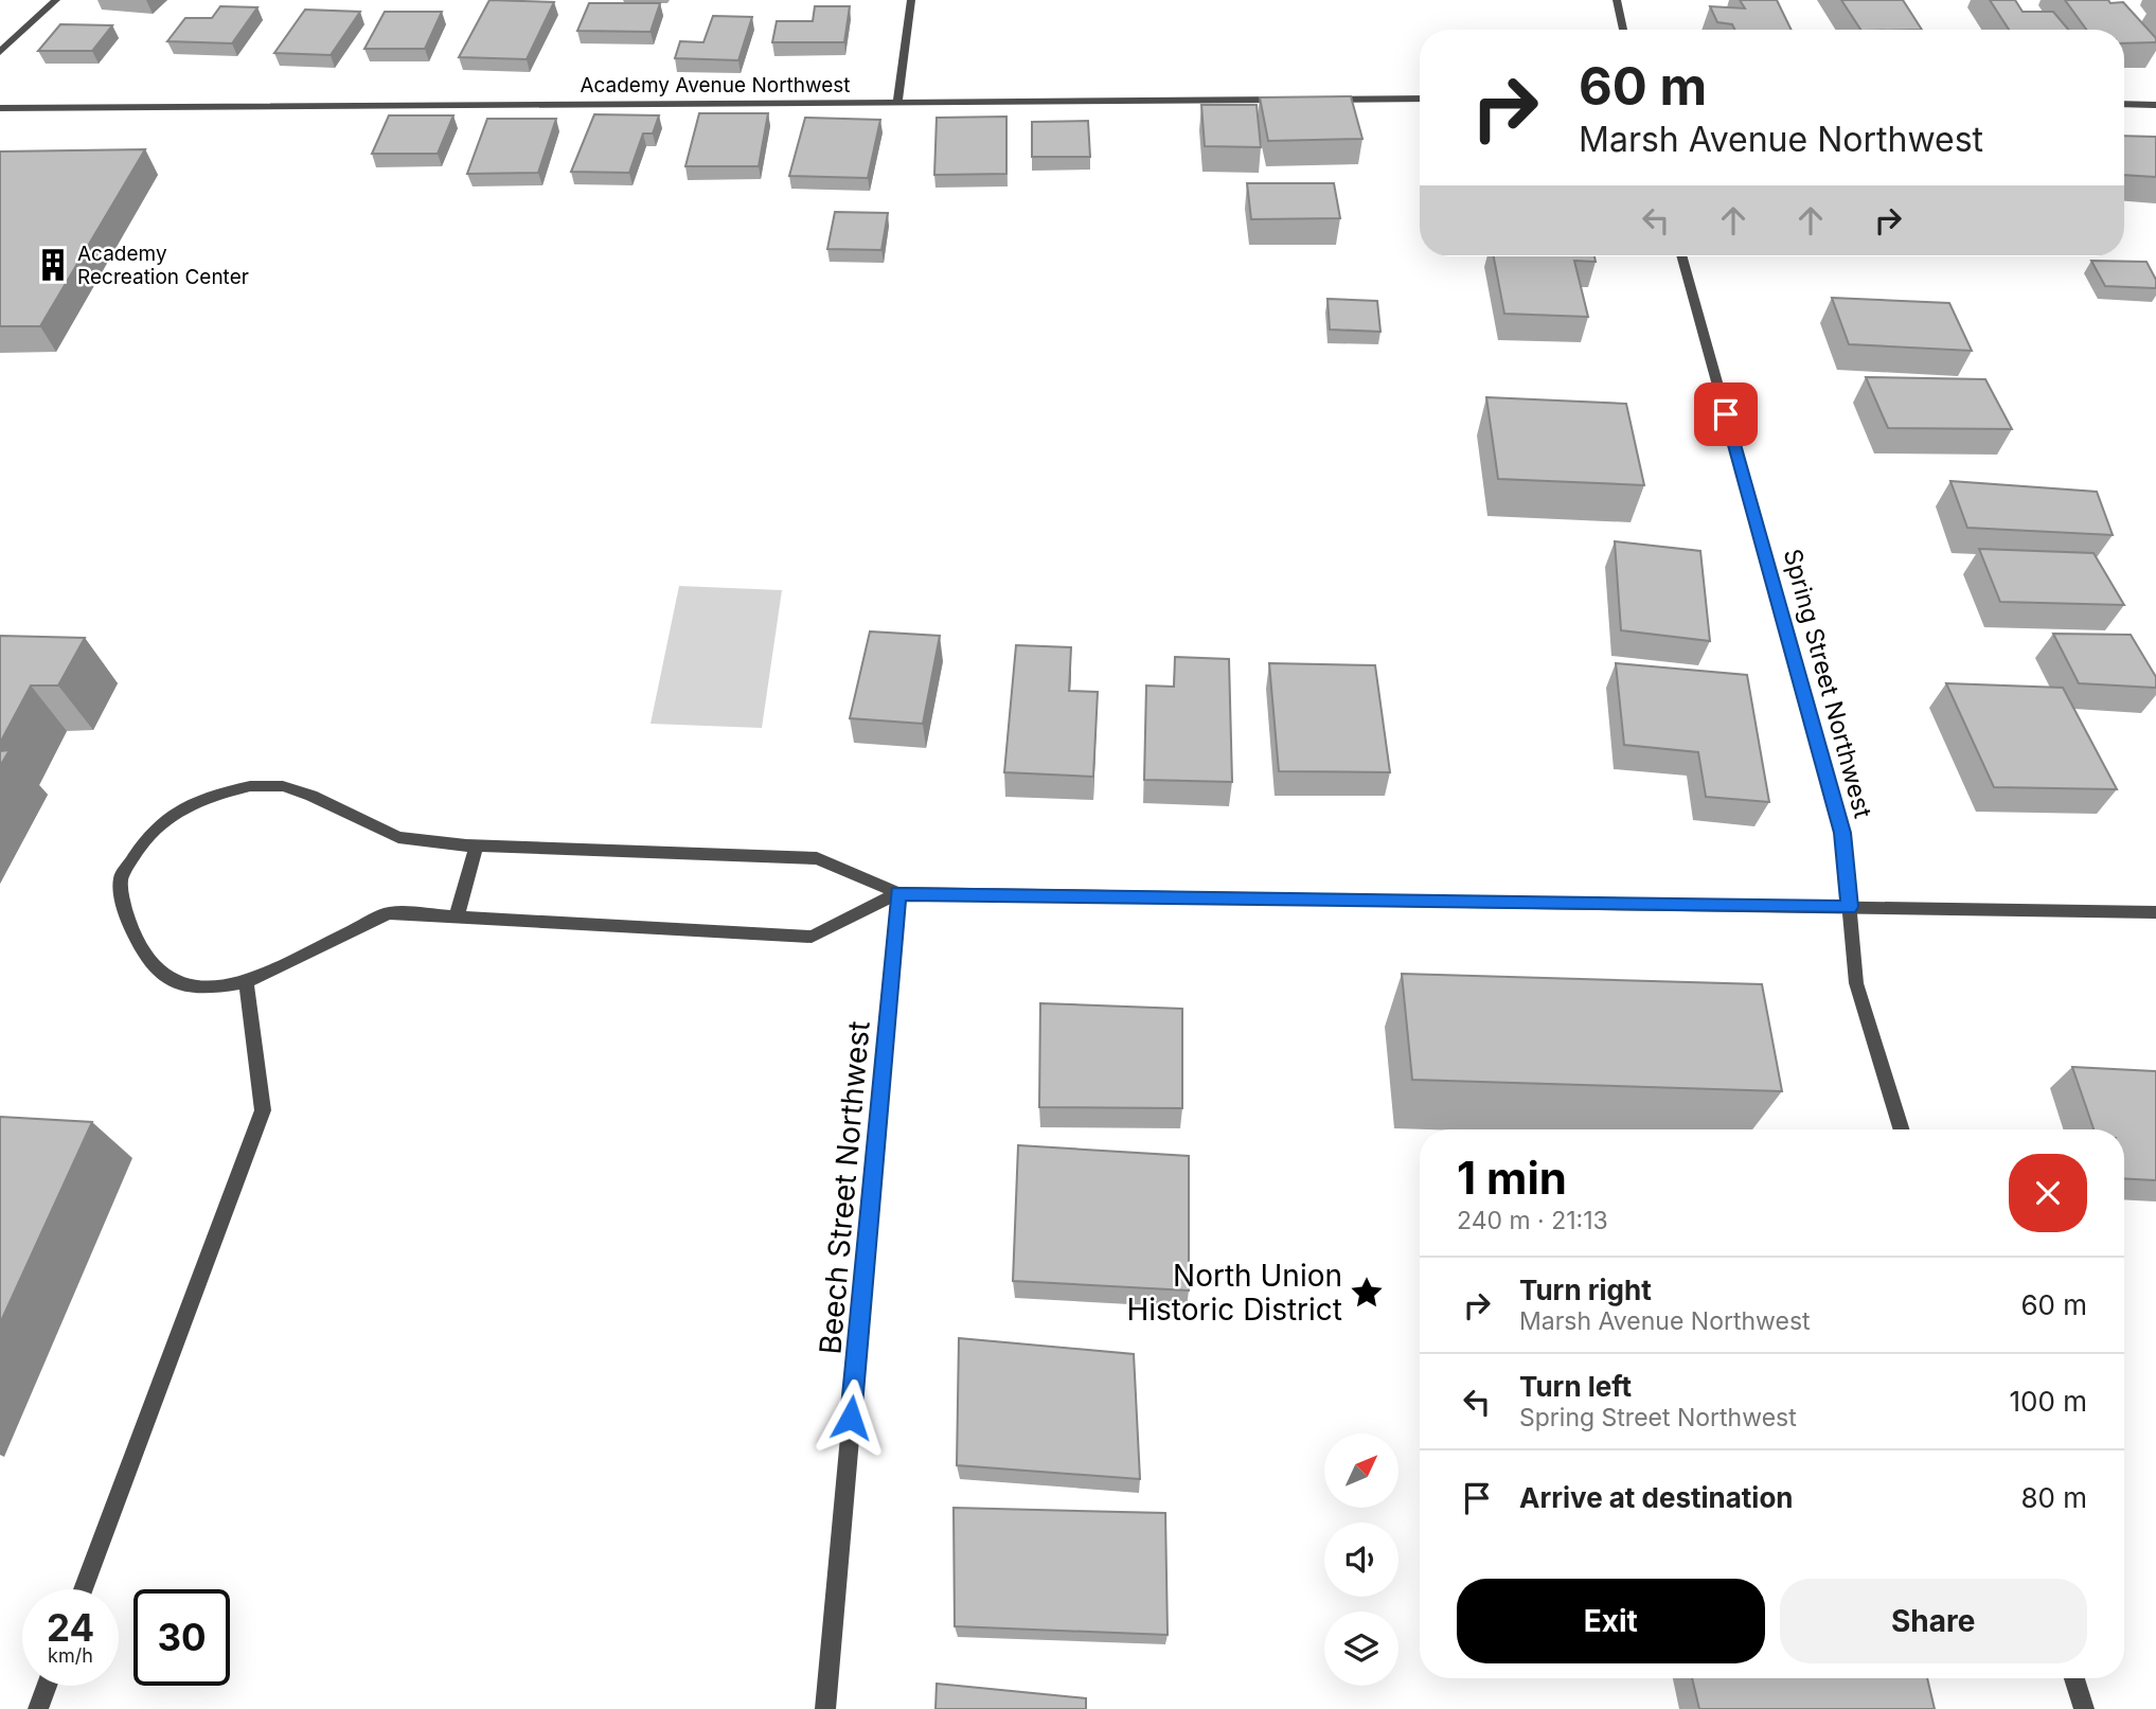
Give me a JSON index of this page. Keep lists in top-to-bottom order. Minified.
{"streets":{"street":["Academy Avenue Northwest","Spring Street Northwest","Beech Street Northwest"]},"places":{"building":["Academy Recreation Center"],"place":["North Union Historic District"]},"north":"top right","page":{"turn":["60 m","Marsh Avenue Northwest"],"heading":["1 min","240 m · 21:13"],"list":[{"name":"Turn right","note":"Marsh Avenue Northwest","value":"60 m"},{"name":"Turn left","note":"Spring Street Northwest","value":"100 m"},{"name":"Arrive at destination","value":"80 m"}],"buttons":["Exit","Share"],"speed":"24 km/h","limit":"30"}}
